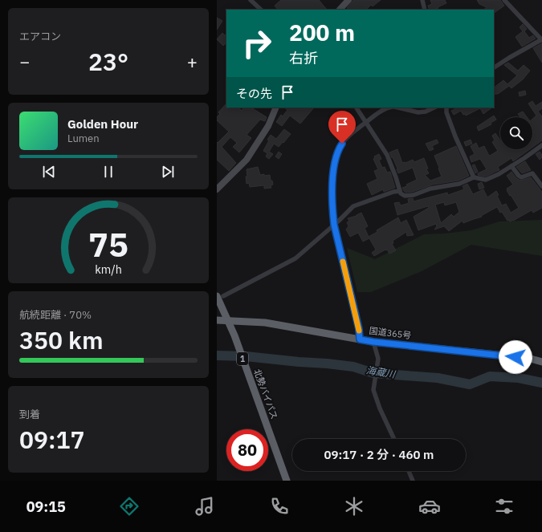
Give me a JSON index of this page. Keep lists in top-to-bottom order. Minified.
{"streets":{"highway":["国道365号","1","北勢バイパス"]},"crossings":[["国道365号","北勢バイパス"]],"water":["海蔵川"],"page":{"tile":["エアコン",["航続距離 · 70%","350 km"],["到着","09:17"]],"turn":["200 m","右折"],"heat":["−","23°","+"],"then":"その先","song":["Golden Hour","Lumen"],"limit":"80","trip":"09:17 · 2 分 · 460 m","tabs":"09:15","gauge":["75","km/h"]}}
